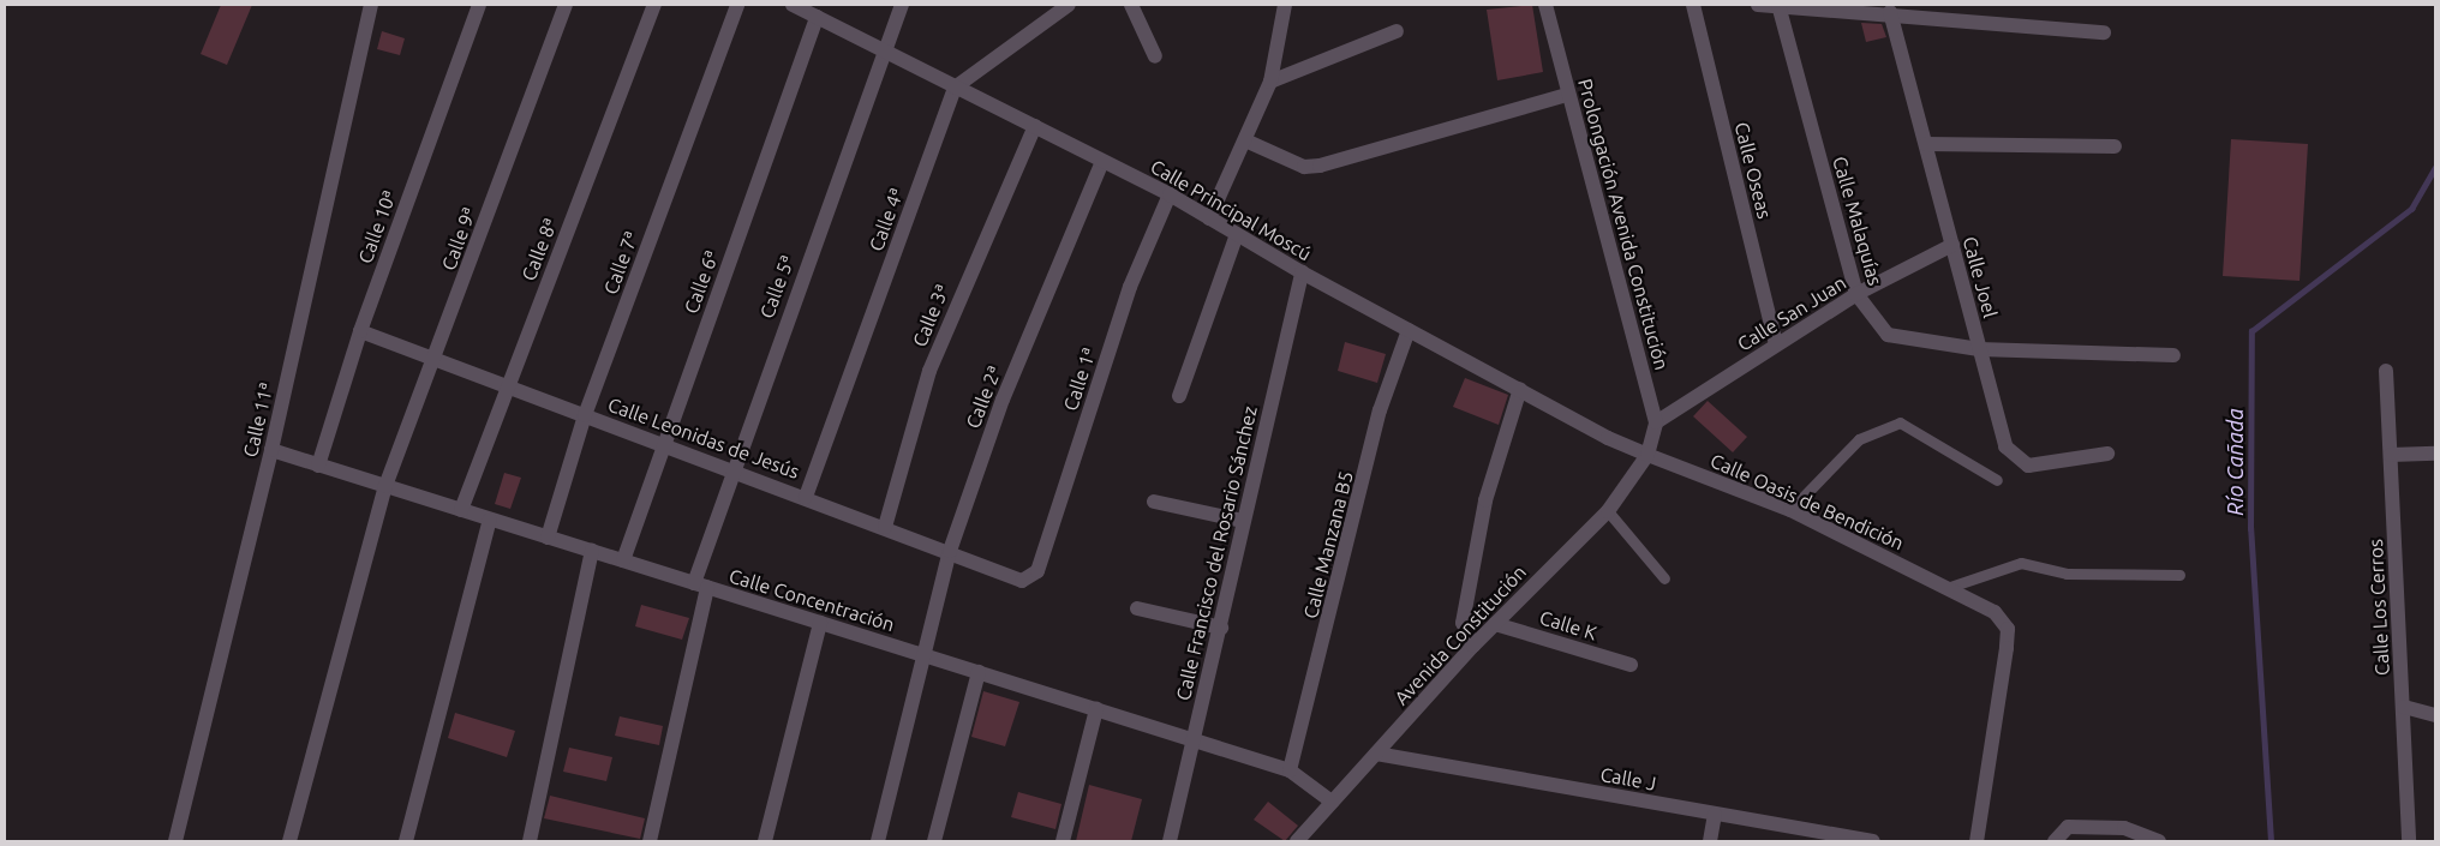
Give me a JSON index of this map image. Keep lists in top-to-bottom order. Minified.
{"streets":{"street":["Calle Oseas","Calle Principal Moscú","Calle 4ª","Calle Malaquías","Prolongación Avenida Constitución","Calle 10ª","Calle 9ª","Calle 8ª","Calle 7ª","Calle Joel","Calle 6ª","Calle 5ª","Calle San Juan","Calle 3ª","Calle 1ª","Calle 2ª","Calle 11ª","Calle Leonidas de Jesús","Calle Oasis de Bendición","Calle Manzana B5","Calle Francisco del Rosario Sánchez","Calle Concentración","Calle Los Cerros","Calle K","Avenida Constitución","Calle J"]},"crossings":[["Calle Oseas","Calle San Juan"],["Calle Principal Moscú","Calle 4ª"],["Calle Principal Moscú","Calle 6ª"],["Calle Principal Moscú","Calle 5ª"],["Calle Principal Moscú","Calle 3ª"],["Calle Principal Moscú","Calle 1ª"],["Calle Principal Moscú","Calle 2ª"],["Calle Principal Moscú","Calle Oasis de Bendición"],["Calle Principal Moscú","Calle Manzana B5"],["Calle Principal Moscú","Calle Francisco del Rosario Sánchez"],["Calle Principal Moscú","Avenida Constitución"],["Calle 4ª","Calle Leonidas de Jesús"],["Calle Malaquías","Calle Joel"],["Calle Malaquías","Calle San Juan"],["Prolongación Avenida Constitución","Calle San Juan"],["Calle 10ª","Calle Leonidas de Jesús"],["Calle 10ª","Calle Concentración"],["Calle 9ª","Calle Leonidas de Jesús"],["Calle 9ª","Calle Concentración"],["Calle 8ª","Calle Leonidas de Jesús"],["Calle 8ª","Calle Concentración"],["Calle 7ª","Calle Leonidas de Jesús"],["Calle 7ª","Calle Concentración"],["Calle Joel","Calle San Juan"],["Calle 6ª","Calle Leonidas de Jesús"],["Calle 6ª","Calle Concentración"],["Calle 5ª","Calle Leonidas de Jesús"],["Calle 5ª","Calle Concentración"],["Calle 3ª","Calle Leonidas de Jesús"],["Calle 1ª","Calle Leonidas de Jesús"],["Calle 2ª","Calle Leonidas de Jesús"],["Calle 2ª","Calle Concentración"],["Calle 11ª","Calle Concentración"],["Calle Oasis de Bendición","Avenida Constitución"],["Calle Manzana B5","Calle Concentración"],["Calle Francisco del Rosario Sánchez","Calle Concentración"],["Calle Concentración","Avenida Constitución"],["Calle K","Avenida Constitución"],["Avenida Constitución","Calle J"]],"water":["Río Cañada"]}
